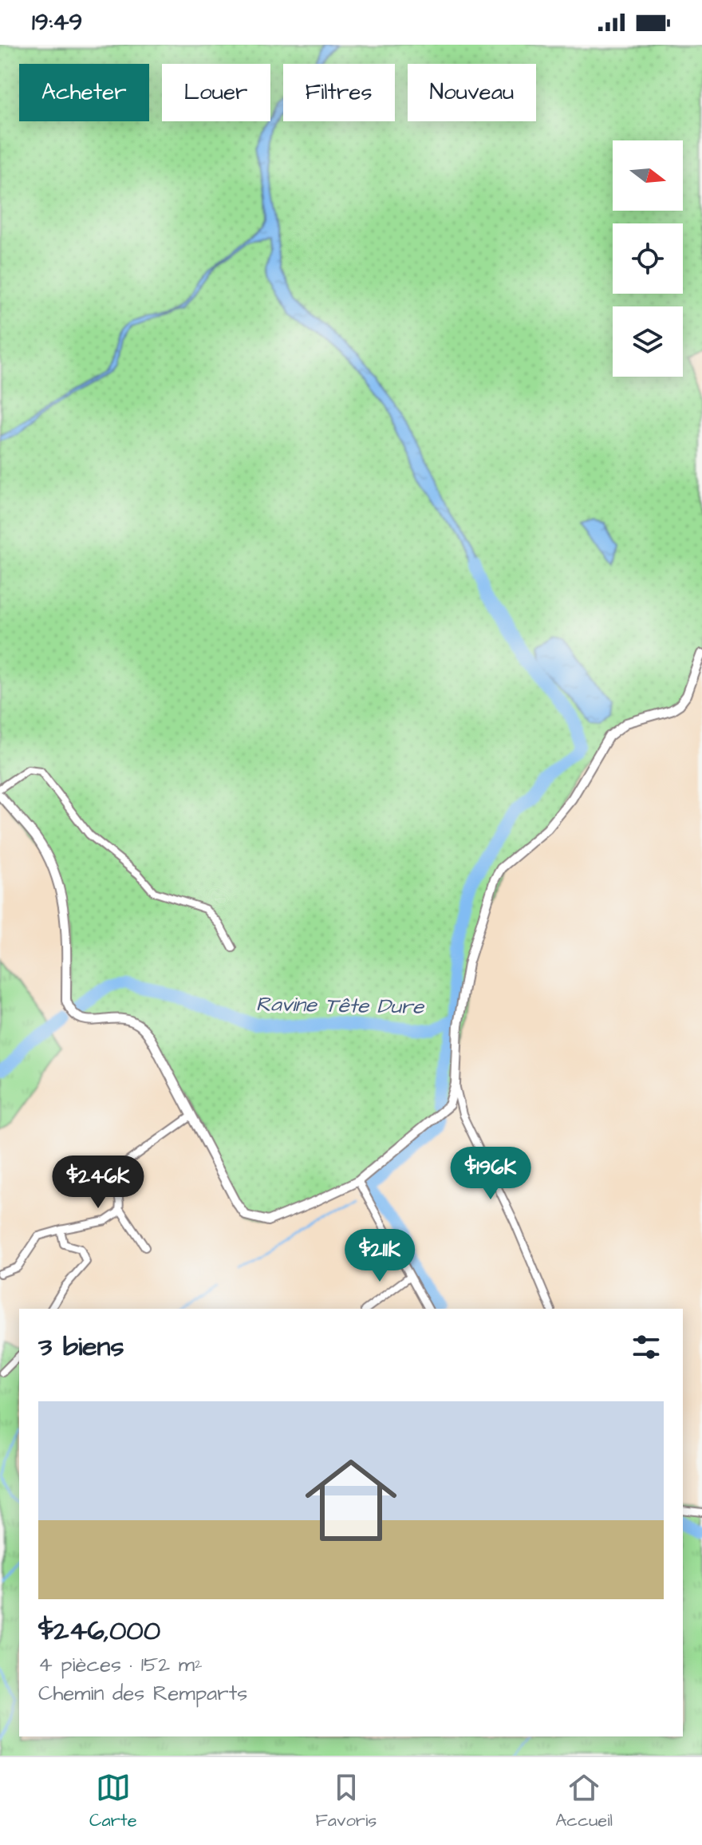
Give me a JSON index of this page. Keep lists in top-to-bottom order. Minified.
{"water":["Ravine Tête Dure"],"north":"right","page":{"status":"19:49","chip":["Acheter","Louer","Filtres","Nouveau"],"price":["$196K","$246K","$211K"],"heading":"3 biens","list":[{"name":"$246,000","note":"4 pièces · 152 m² · Chemin des Remparts"}],"tabs":["Carte","Favoris","Accueil"]}}
